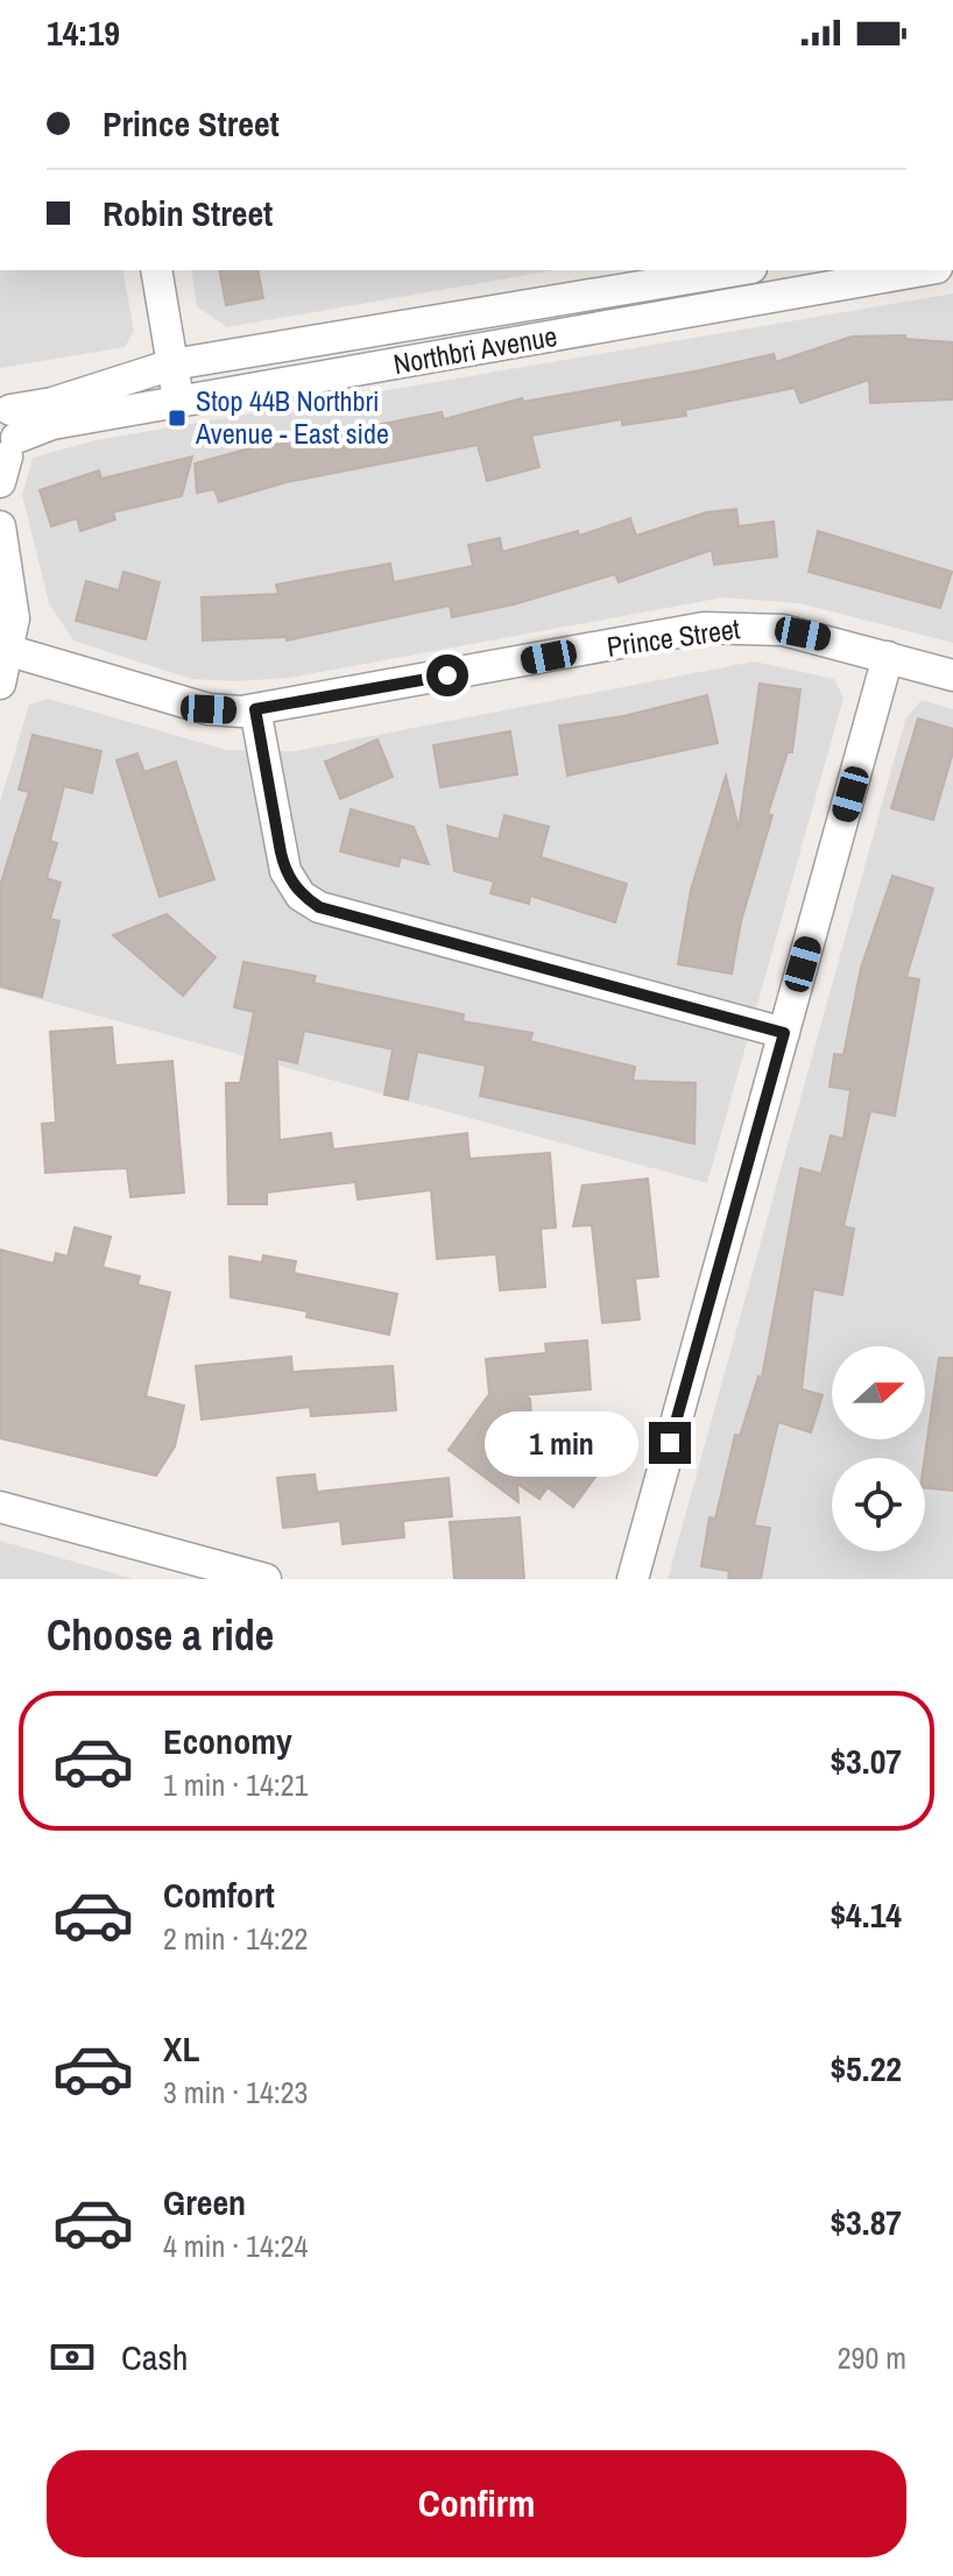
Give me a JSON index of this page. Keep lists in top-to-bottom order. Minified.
{"streets":{"street":["Northbri Avenue","Prince Street"]},"places":{"transit":["Stop 44B Northbri Avenue - East side"]},"north":"right","page":{"status":"14:19","banner":["Prince Street","Robin Street"],"bubble":"1 min","heading":"Choose a ride","list":[{"name":"Economy","note":"1 min · 14:21","value":"$3.07"},{"name":"Comfort","note":"2 min · 14:22","value":"$4.14"},{"name":"XL","note":"3 min · 14:23","value":"$5.22"},{"name":"Green","note":"4 min · 14:24","value":"$3.87"}],"pay":["Cash","290 m"],"buttons":"Confirm"}}
